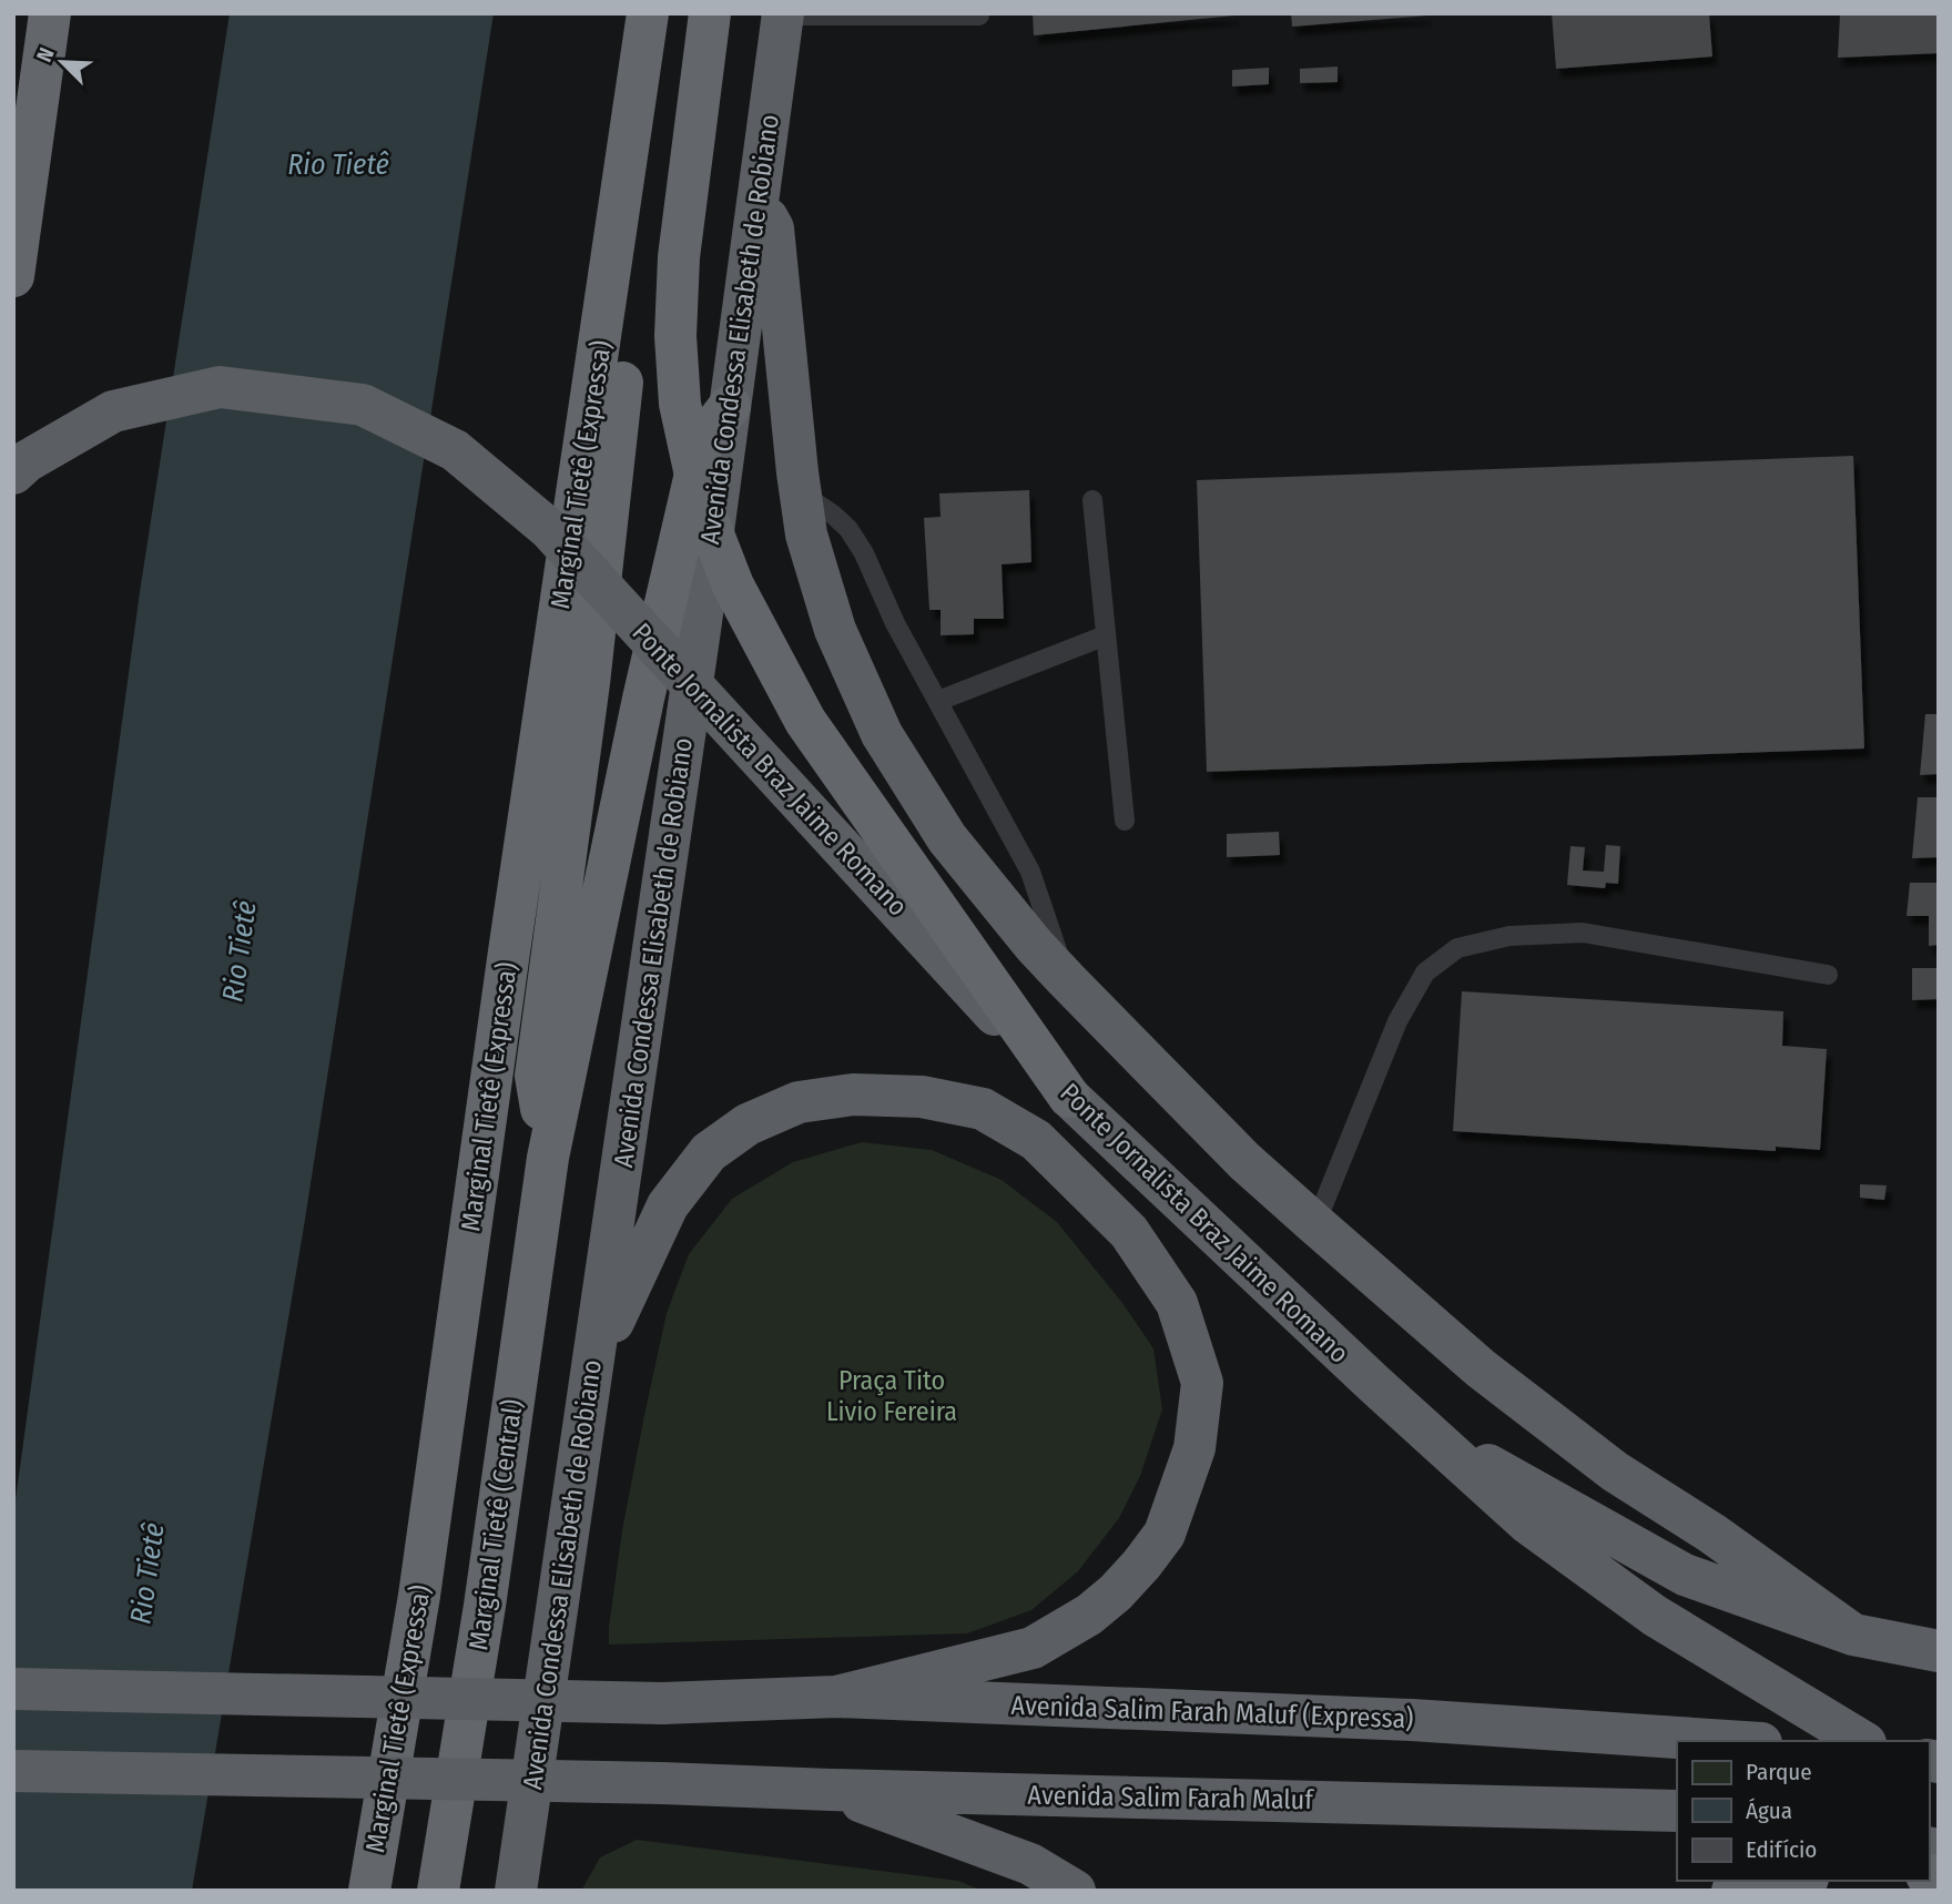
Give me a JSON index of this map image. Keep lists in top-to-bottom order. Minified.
{"streets":{"highway":["Avenida Condessa Elisabeth de Robiano","Marginal Tietê (Expressa)","Ponte Jornalista Braz Jaime Romano","Marginal Tietê (Central)","Avenida Salim Farah Maluf (Expressa)","Avenida Salim Farah Maluf"]},"crossings":[["Marginal Tietê (Expressa)","Marginal Tietê (Central)"]],"water":["Rio Tietê"],"parks":["Praça Tito Livio Fereira"],"legend":["Parque","Água","Edifício"],"north":"top left"}
